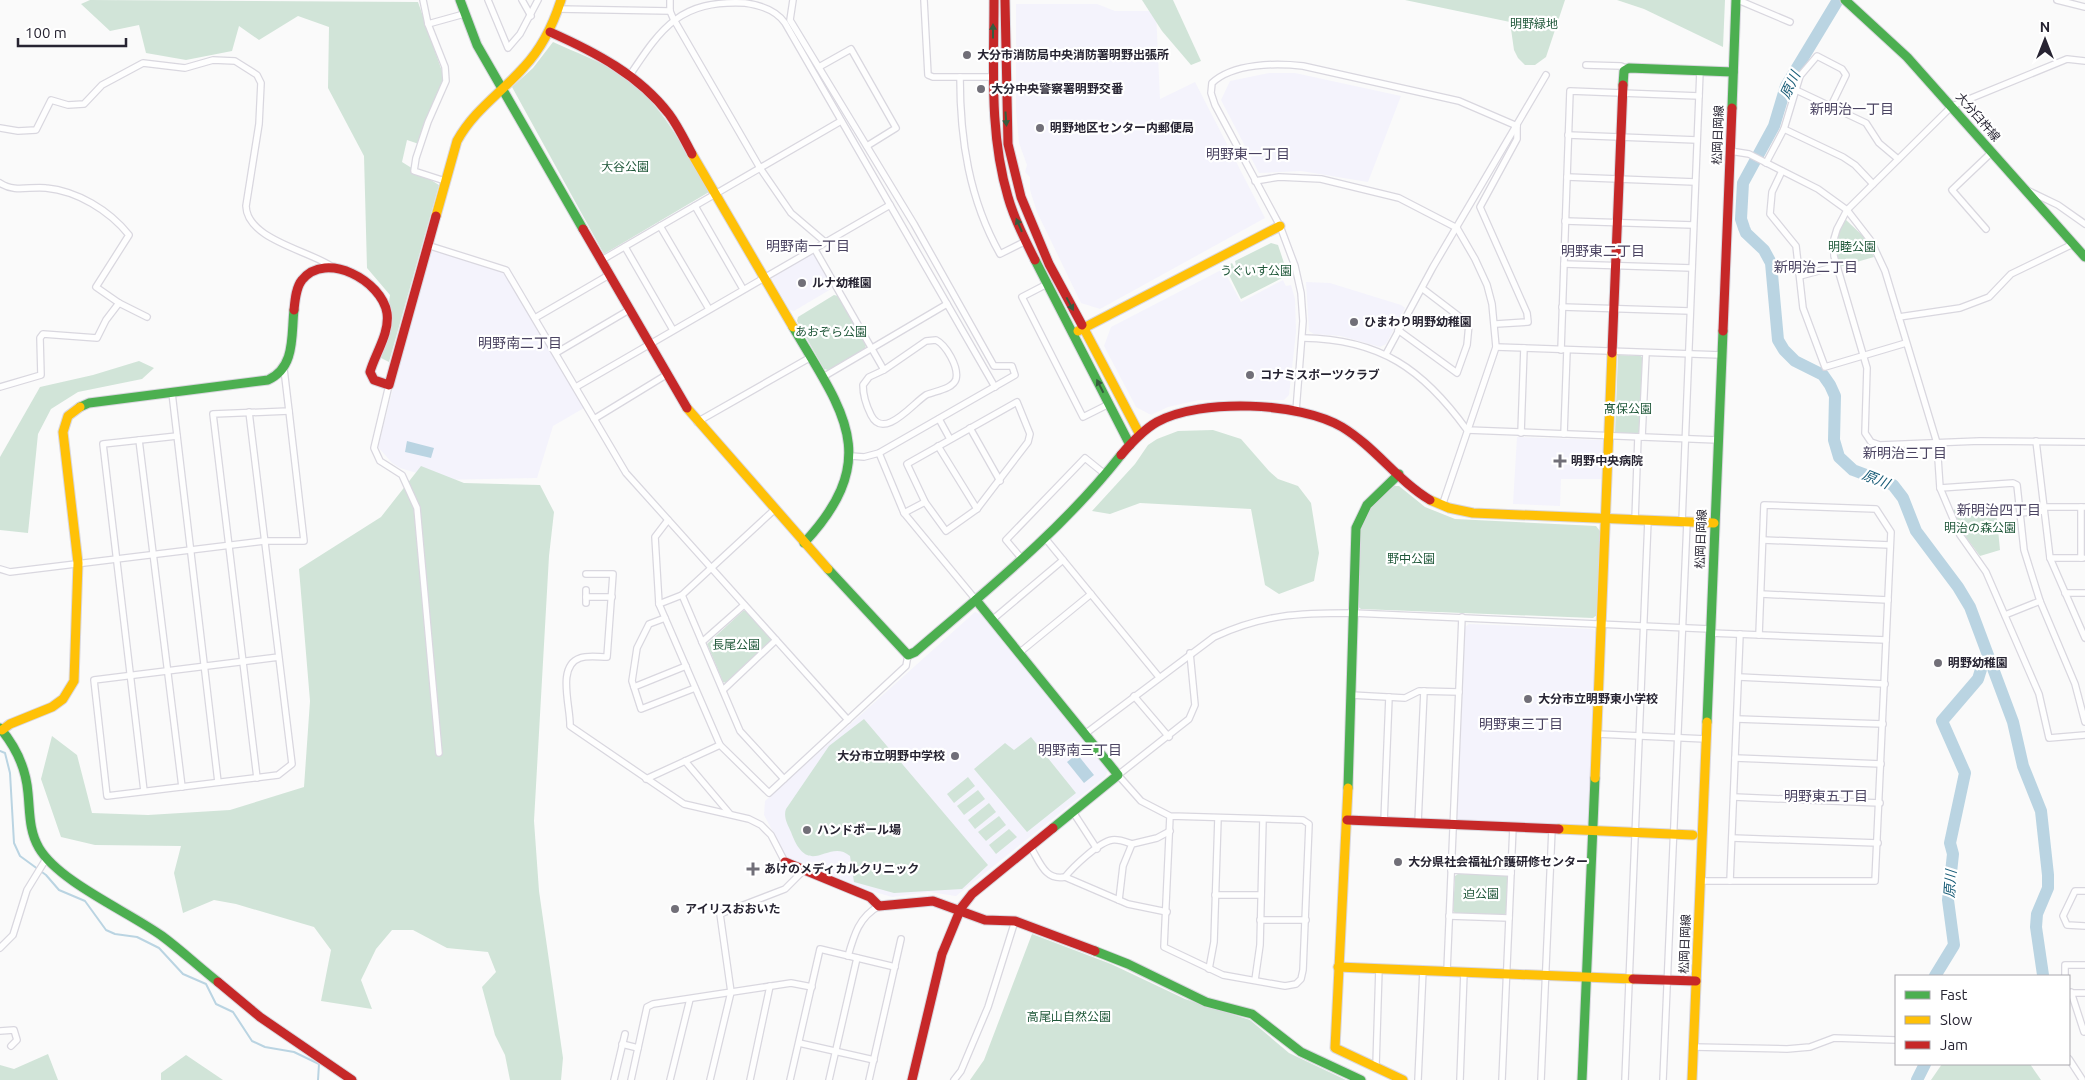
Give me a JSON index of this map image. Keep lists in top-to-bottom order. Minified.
{"streets":{"street":["大分臼杵線","松岡日岡線"]},"districts":["新明治一丁目","明野東一丁目","明野南一丁目","明野東二丁目","新明治二丁目","明野南二丁目","新明治三丁目","新明治四丁目","明野東三丁目","明野南三丁目","明野東五丁目"],"water":["原川"],"parks":["明野緑地","大谷公園","明睦公園","うぐいす公園","あおぞら公園","髙保公園","明治の森公園","野中公園","長尾公園","迫公園","高尾山自然公園"],"places":{"other":["大分市消防局中央消防署明野出張所","大分中央警察署明野交番","明野地区センター内郵便局","ルナ幼稚園","ひまわり明野幼稚園","コナミスポーツクラブ","明野幼稚園","大分市立明野東小学校","大分市立明野中学校","ハンドボール場","大分県社会福祉介護研修センター","アイリスおおいた"],"health":["明野中央病院","あけのメディカルクリニック"]},"legend":["Fast","Slow","Jam"],"scale_bar":"100 m","north":"top"}
